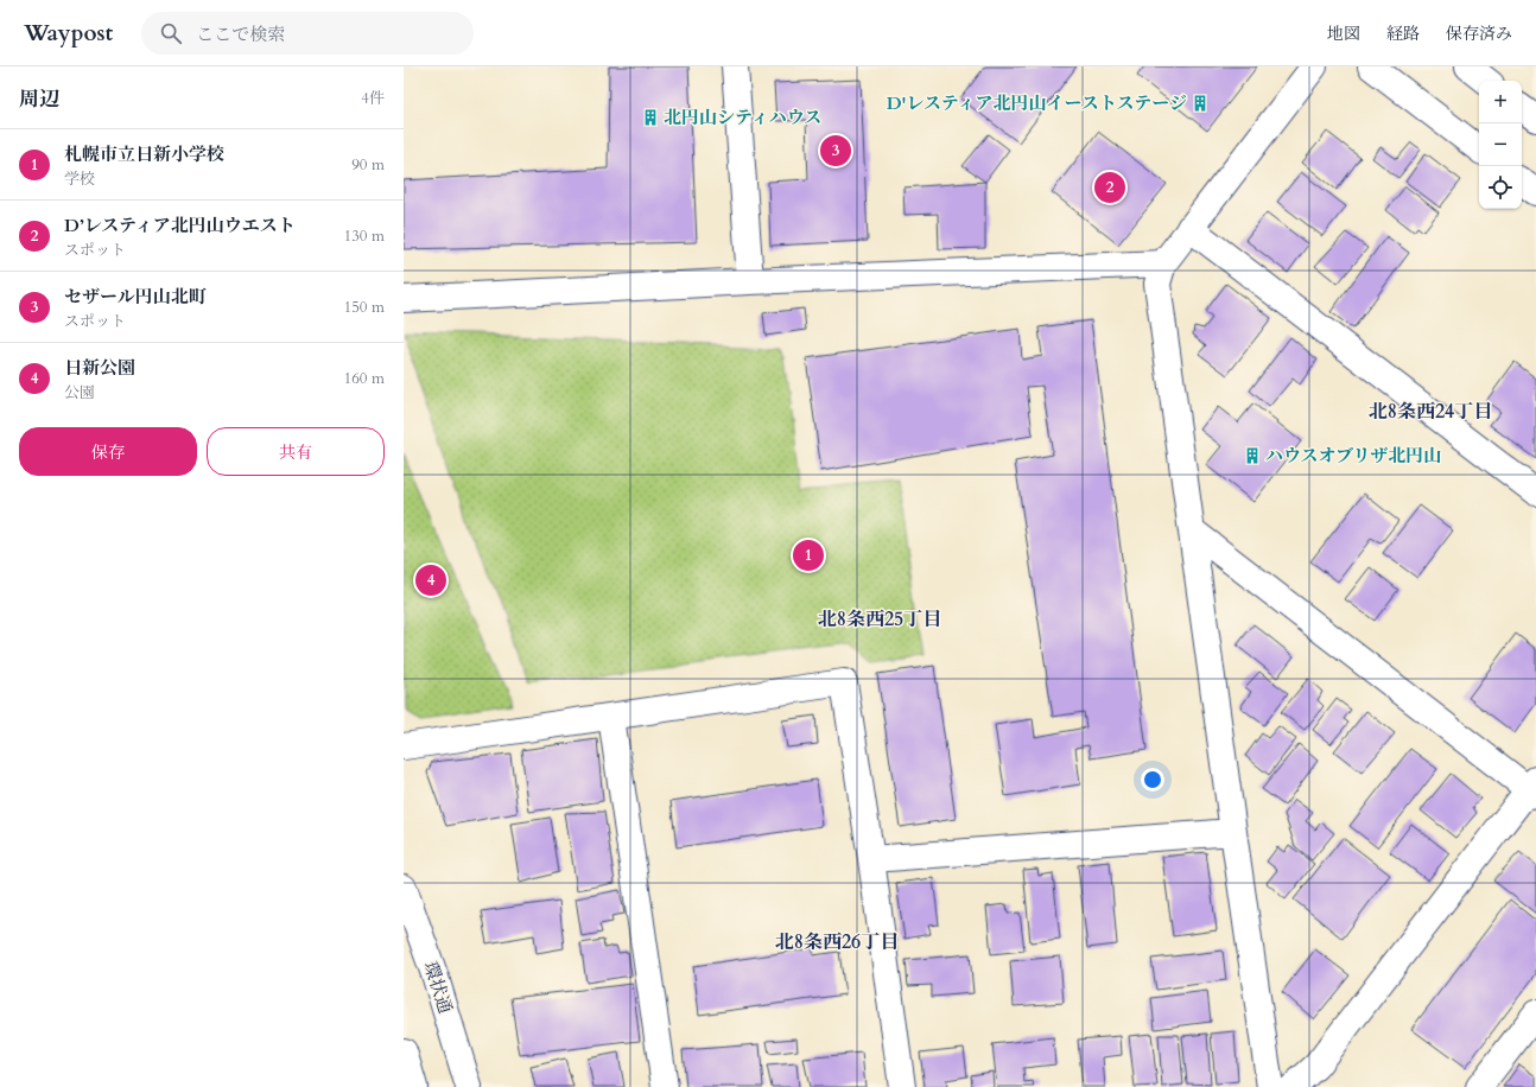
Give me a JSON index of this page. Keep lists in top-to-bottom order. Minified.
{"streets":{"street":["環状通"]},"districts":["北8条西24丁目","北8条西25丁目","北8条西26丁目"],"places":{"building":["D'レスティア北円山イーストステージ","北円山シティハウス","ハウスオブリザ北円山"]},"page":{"header":"Waypost","search":"ここで検索","nav":["地図","経路","保存済み"],"heading":["周辺","4件"],"map_buttons":["+","−"],"list":[{"mark":"1","name":"札幌市立日新小学校","note":"学校","value":"90 m"},{"mark":"2","name":"D’レスティア北円山ウエスト","note":"スポット","value":"130 m"},{"mark":"3","name":"セザール円山北町","note":"スポット","value":"150 m"},{"mark":"4","name":"日新公園","note":"公園","value":"160 m"}],"pins":["3","2","1","4"],"buttons":["保存","共有"]}}
